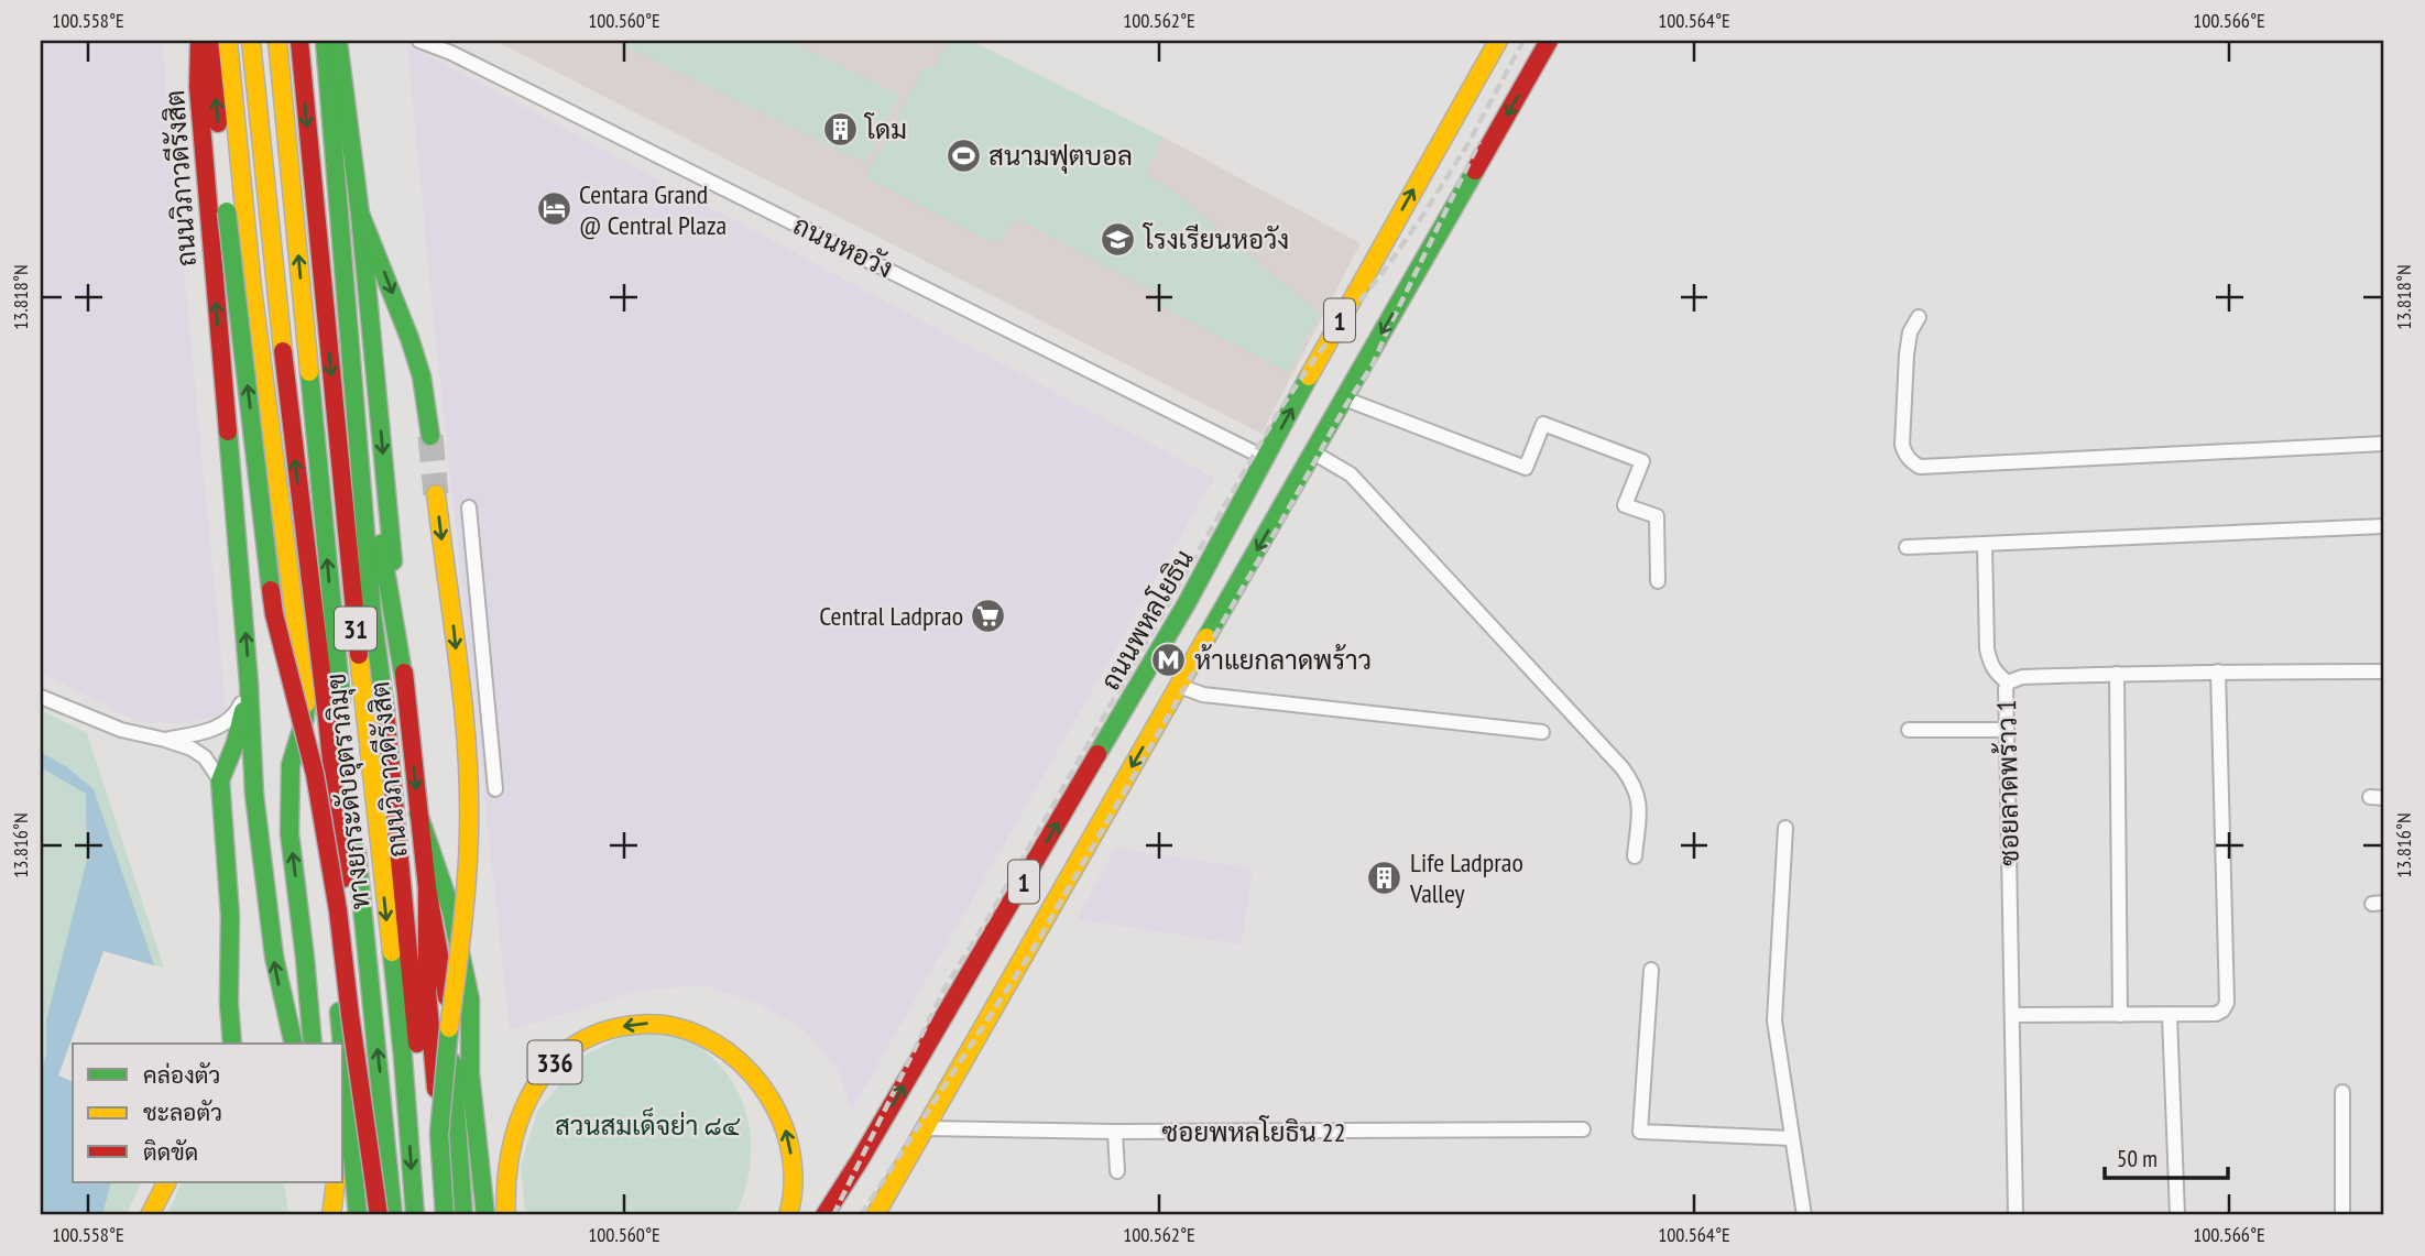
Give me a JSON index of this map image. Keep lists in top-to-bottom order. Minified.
{"streets":{"main road":["ถนนวิภาวดีรังสิต","1","ถนนพหลโยธิน","31","ทางยกระดับอุตราภิมุข","336"],"street":["ถนนหอวัง","ซอยลาดพร้าว 1","ซอยพหลโยธิน 22"]},"crossings":[["ถนนหอวัง","ถนนพหลโยธิน"],["1","ซอยพหลโยธิน 22"]],"parks":["สวนสมเด็จย่า ๘๔"],"places":{"building":["โดม","Life Ladprao Valley"],"sports":["สนามฟุตบอล"],"hotel":["Centara Grand @ Central Plaza"],"school or university":["โรงเรียนหอวัง"],"supermarket":["Central Ladprao"],"metro station":["ห้าแยกลาดพร้าว"]},"legend":["คล่องตัว","ชะลอตัว","ติดขัด"],"scale_bar":"50 m","coordinates":["100.558°E","100.560°E","100.562°E","100.564°E","100.566°E","13.818°N","13.816°N"]}
